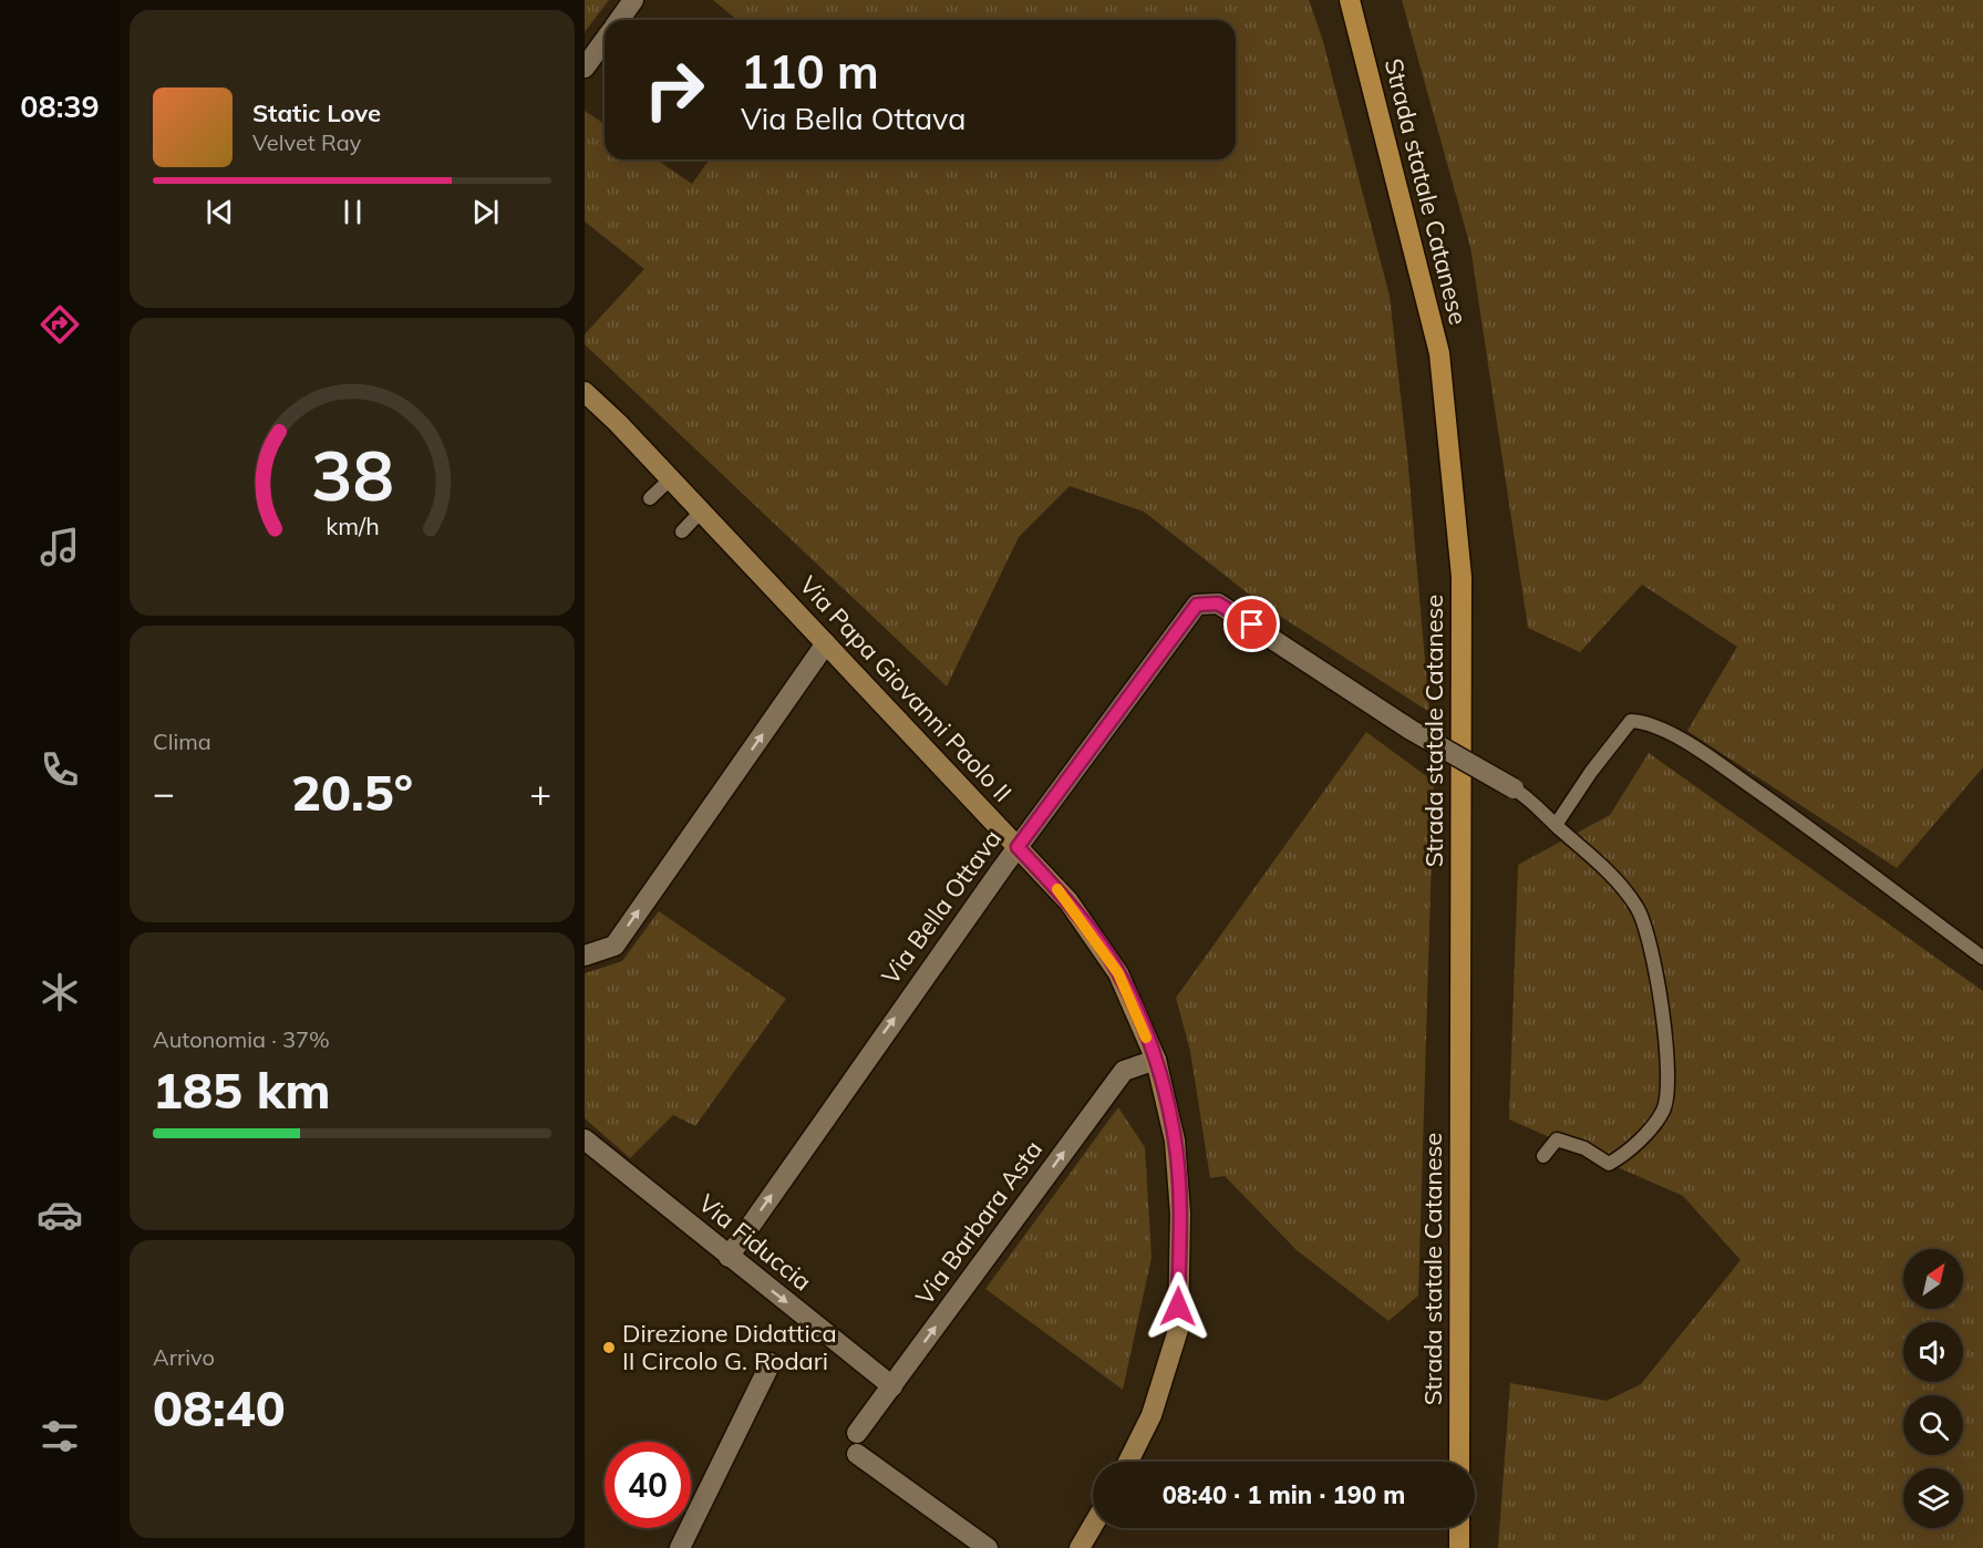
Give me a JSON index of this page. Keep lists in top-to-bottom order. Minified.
{"streets":{"main road":["Strada statale Catanese"],"street":["Via Papa Giovanni Paolo II","Via Bella Ottava","Via Barbara Asta","Via Fiduccia"]},"crossings":[["Via Papa Giovanni Paolo II","Via Bella Ottava"],["Via Papa Giovanni Paolo II","Via Barbara Asta"],["Via Bella Ottava","Via Fiduccia"],["Via Barbara Asta","Via Fiduccia"]],"one_way":["Via Bella Ottava","Via Barbara Asta","Via Fiduccia"],"places":["Direzione Didattica II Circolo G. Rodari"],"north":"top right","page":{"tabs":"08:39","turn":["110 m","Via Bella Ottava"],"song":["Static Love","Velvet Ray"],"tile":["Clima",["Autonomia · 37%","185 km"],["Arrivo","08:40"]],"heat":["−","20.5°","+"],"limit":"40","trip":"08:40 · 1 min · 190 m","gauge":["38","km/h"]}}
